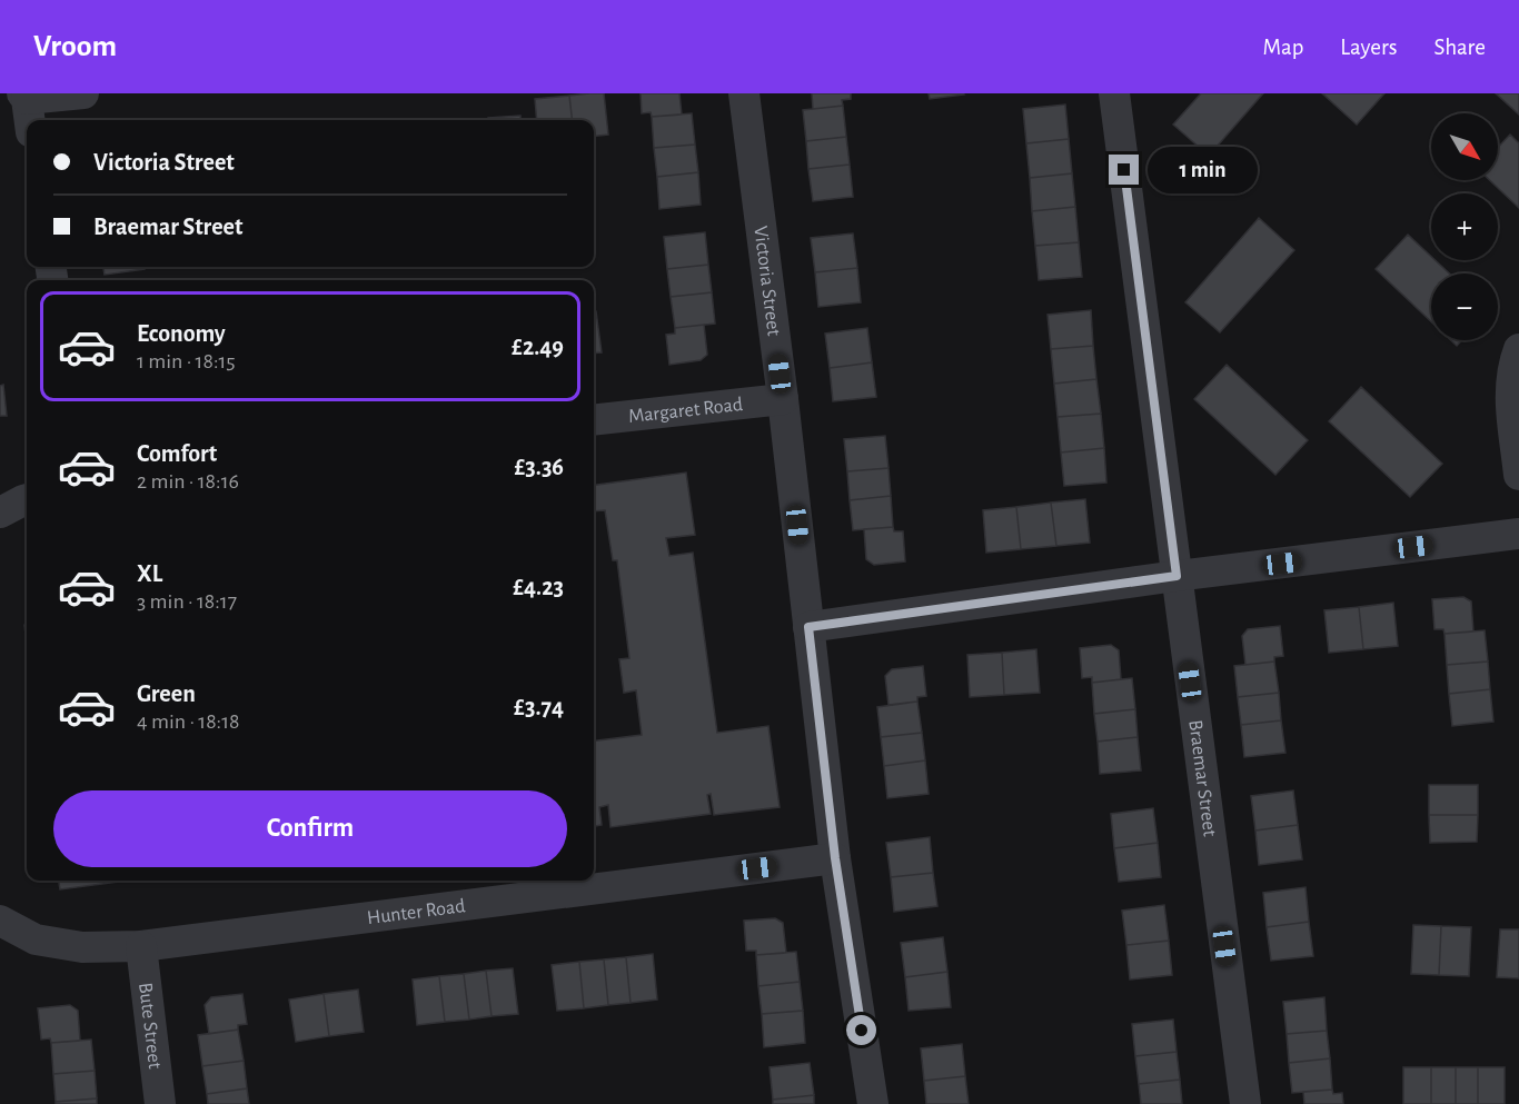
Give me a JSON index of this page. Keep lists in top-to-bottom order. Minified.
{"streets":{"street":["Victoria Street","Margaret Road","Braemar Street","Hunter Road","Bute Street"]},"crossings":[["Victoria Street","Margaret Road"],["Victoria Street","Hunter Road"],["Hunter Road","Bute Street"]],"north":"bottom right","page":{"header":"Vroom","nav":["Map","Layers","Share"],"map_buttons":["+","−"],"banner":["Victoria Street","Braemar Street"],"bubble":"1 min","list":[{"name":"Economy","note":"1 min · 18:15","value":"£2.49"},{"name":"Comfort","note":"2 min · 18:16","value":"£3.36"},{"name":"XL","note":"3 min · 18:17","value":"£4.23"},{"name":"Green","note":"4 min · 18:18","value":"£3.74"}],"buttons":"Confirm"}}
